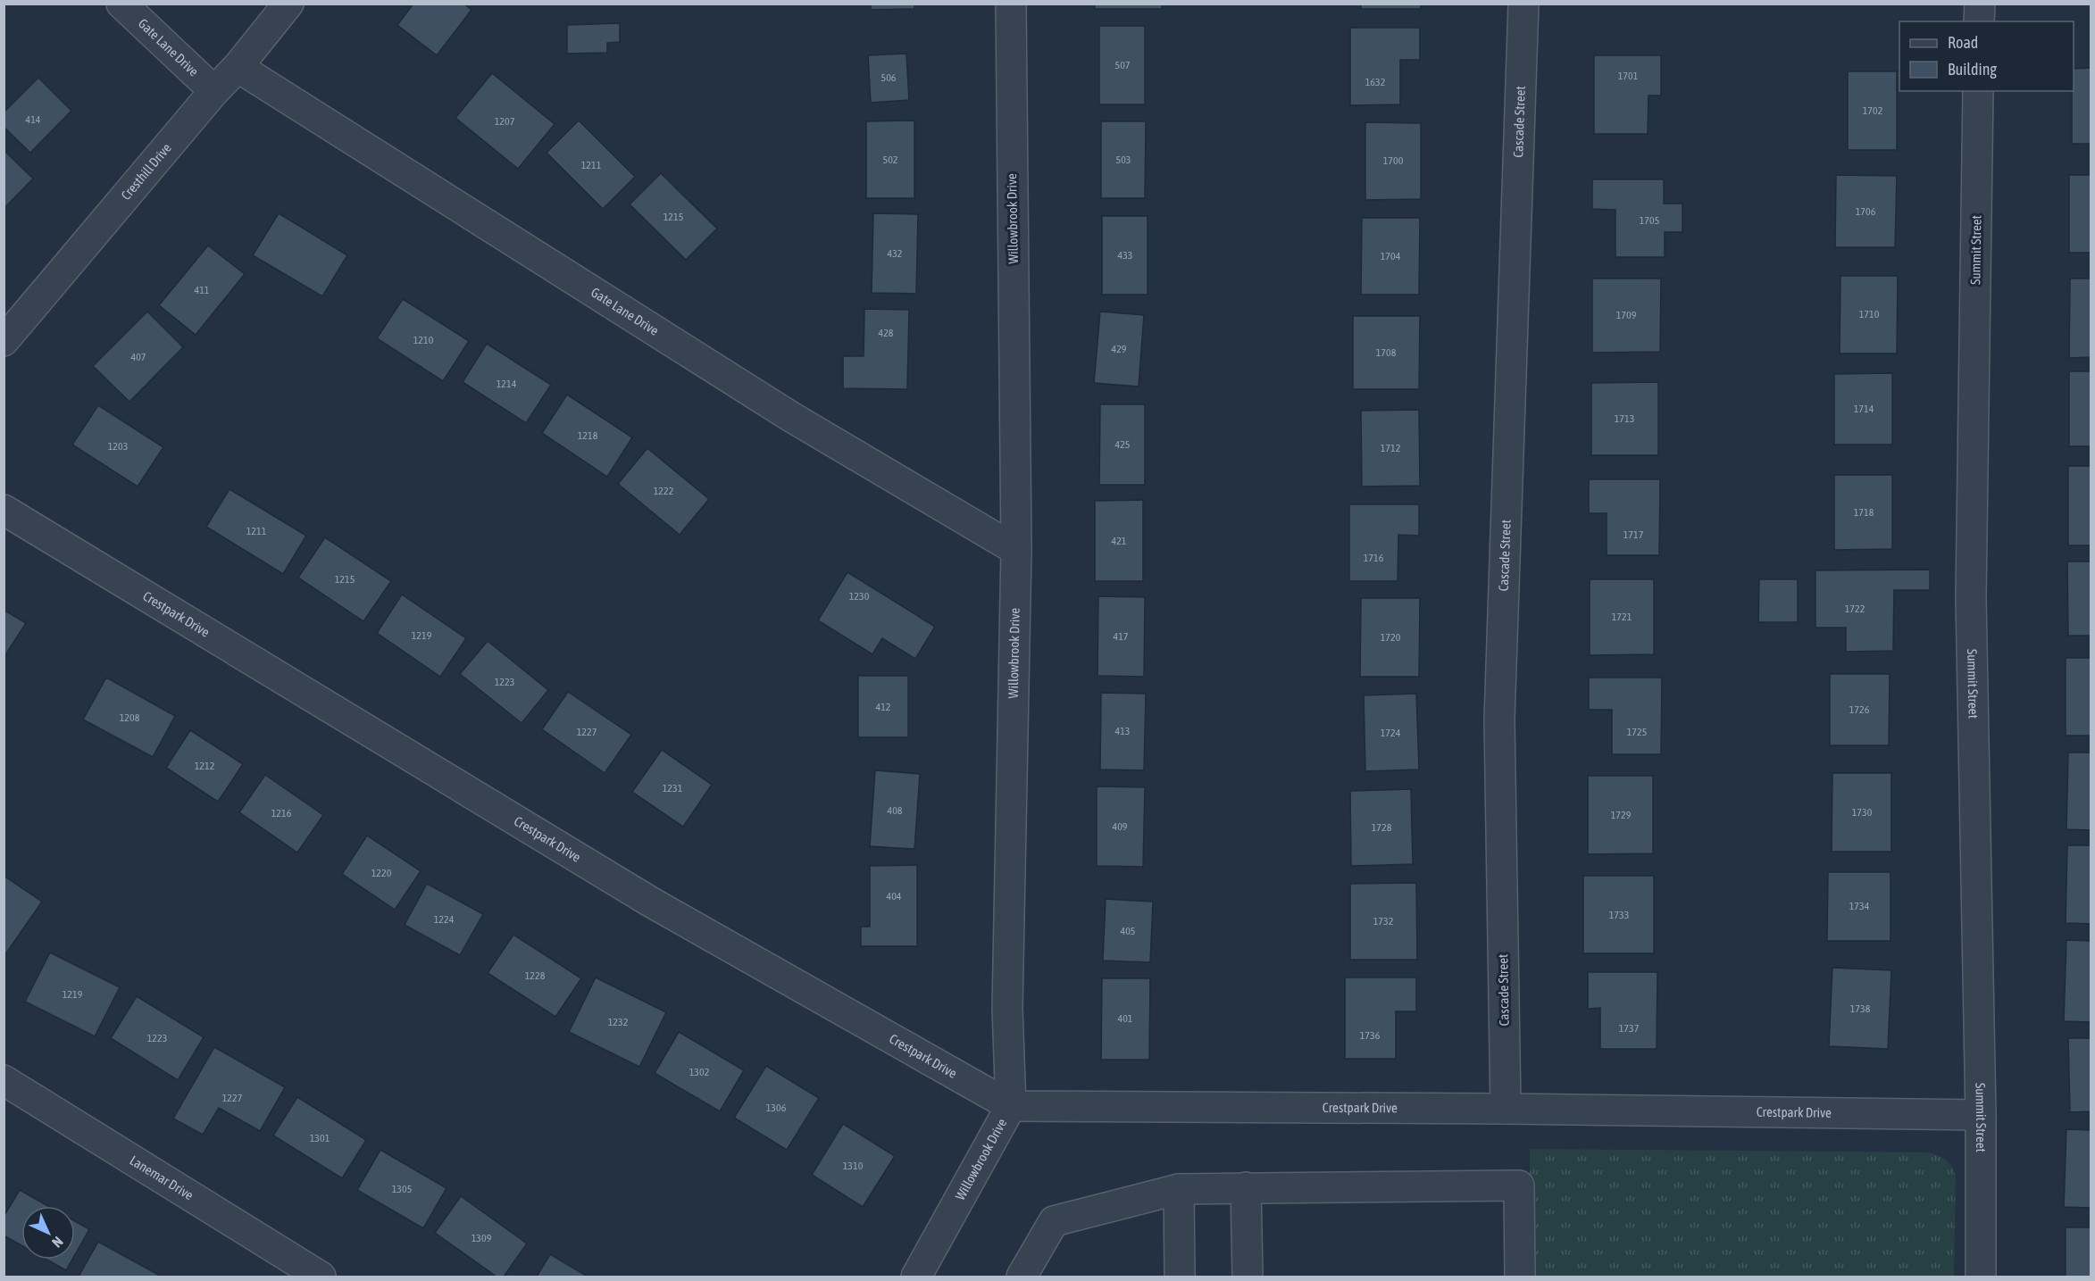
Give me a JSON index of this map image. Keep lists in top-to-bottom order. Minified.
{"streets":{"street":["Gate Lane Drive","Cascade Street","Cresthill Drive","Willowbrook Drive","Summit Street","Crestpark Drive","Lanemar Drive"]},"crossings":[["Gate Lane Drive","Cresthill Drive"],["Gate Lane Drive","Willowbrook Drive"],["Cascade Street","Crestpark Drive"],["Willowbrook Drive","Crestpark Drive"],["Summit Street","Crestpark Drive"]],"house_numbers":["507","1701","506","1632","1702","414","1207","502","503","1700","1211","1706","1215","1705","432","433","1704","411","1710","1709","428","1210","429","1708","407","1214","1714","1713","1218","425","1203","1712","1222","1718","1211","1717","421","1716","1215","1230","1722","1721","1219","417","1720","1223","412","1726","1208","413","1227","1725","1724","1212","1231","408","1730","1216","1729","409","1728","1220","404","1734","1733","1224","1732","405","1228","1219","1738","401","1232","1737","1736","1223","1302","1227","1306","1301","1310","1305","1309"],"legend":["Road","Building"],"north":"bottom right"}
